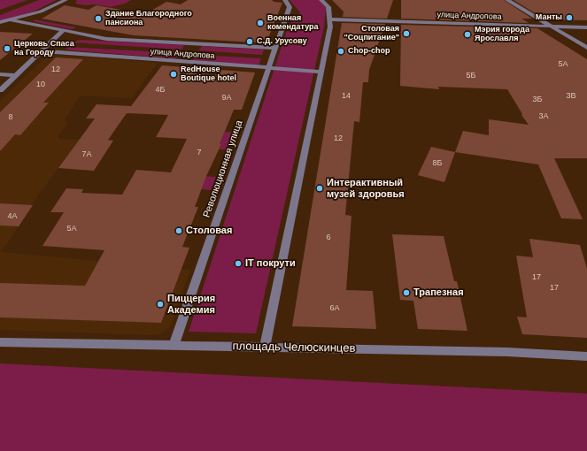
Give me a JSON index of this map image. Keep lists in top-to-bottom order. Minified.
{"streets":{"street":["улица Андропова","Революционная улица","площадь Челюскинцев"]},"crossings":[["улица Андропова","Революционная улица"],["Революционная улица","площадь Челюскинцев"]],"places":["Манты","Здание Благородного пансиона","Военная комендатура","Столовая \"Соцпитание\"","Мэрия города Ярославля","С.Д. Урусову","Церковь Спаса на Городу","Chop-chop","RedHouse Boutique hotel","Интерактивный музей здоровья","Столовая","IT покрути","Трапезная","Пиццерия Академия"],"house_numbers":["5А","12","5Б","10","4Б","14","3В","9А","3Б","3А","8","12","7","7А","8Б","4А","5А","6","17","17","6А"]}
